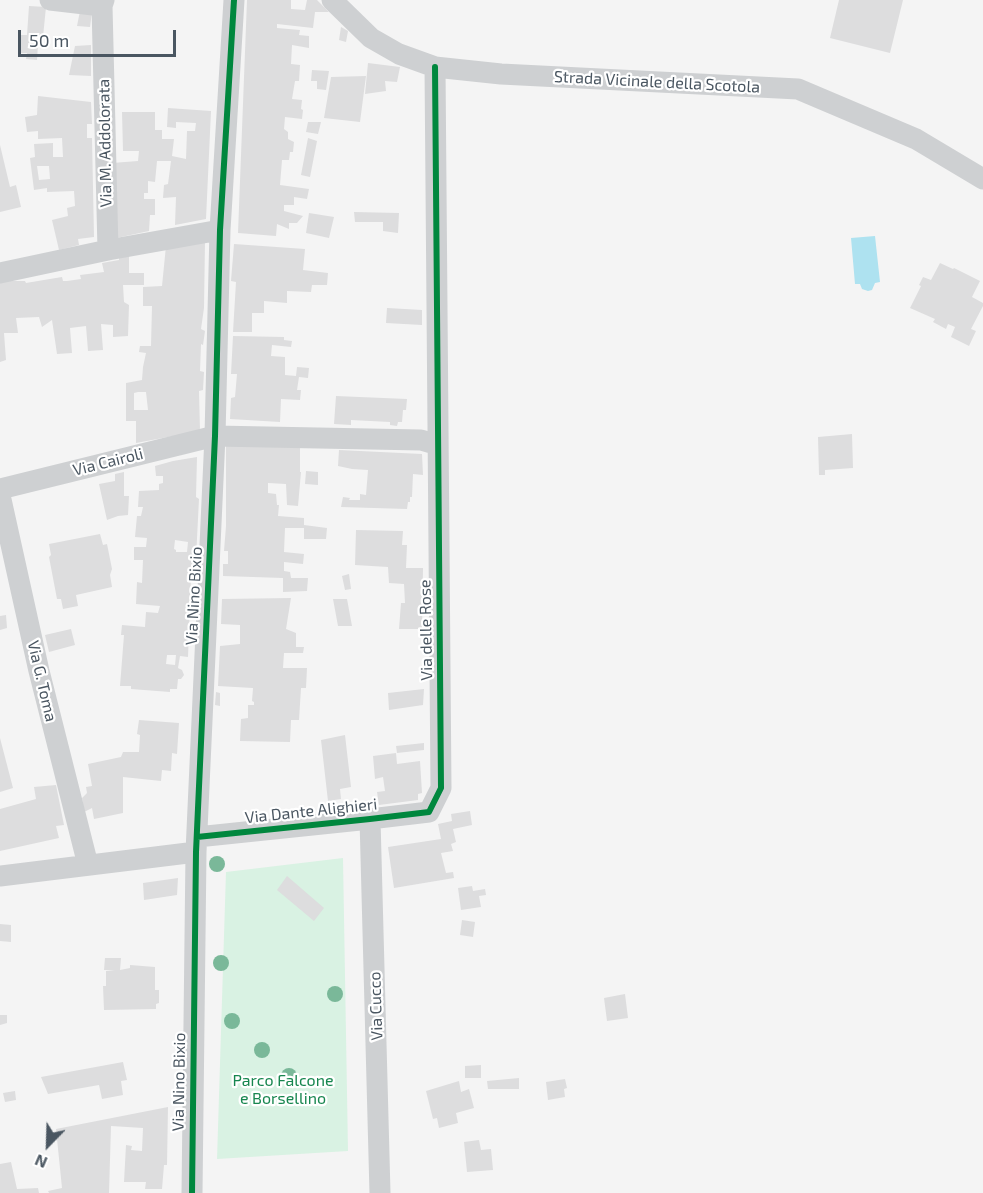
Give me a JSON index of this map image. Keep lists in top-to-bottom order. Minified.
{"streets":{"street":["Strada Vicinale della Scotola","Via M. Addolorata","Via Cairoli","Via Nino Bixio","Via delle Rose","Via G. Toma","Via Dante Alighieri","Via Cucco"]},"crossings":[["Strada Vicinale della Scotola","Via delle Rose"],["Via Cairoli","Via Nino Bixio"],["Via Cairoli","Via delle Rose"],["Via Nino Bixio","Via Dante Alighieri"],["Via delle Rose","Via Dante Alighieri"],["Via G. Toma","Via Dante Alighieri"],["Via Dante Alighieri","Via Cucco"]],"parks":["Parco Falcone e Borsellino"],"scale_bar":"50 m","north":"bottom left"}
